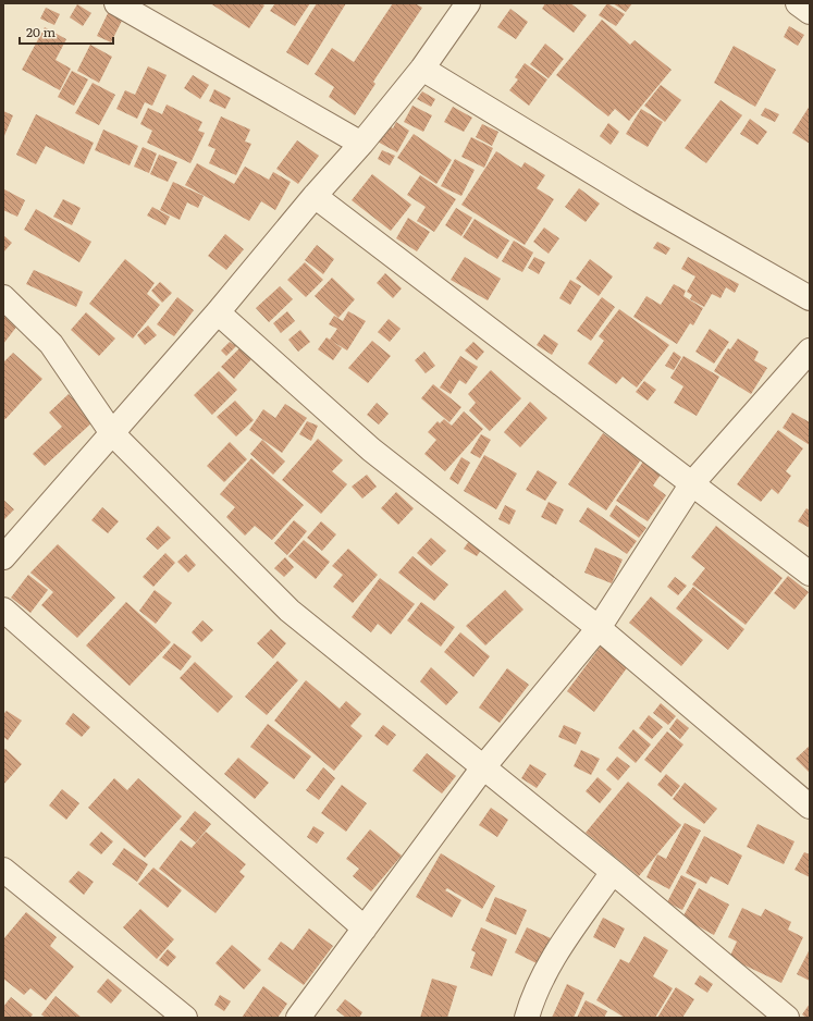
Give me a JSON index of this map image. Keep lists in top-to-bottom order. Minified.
{"scale_bar":"20 m"}
